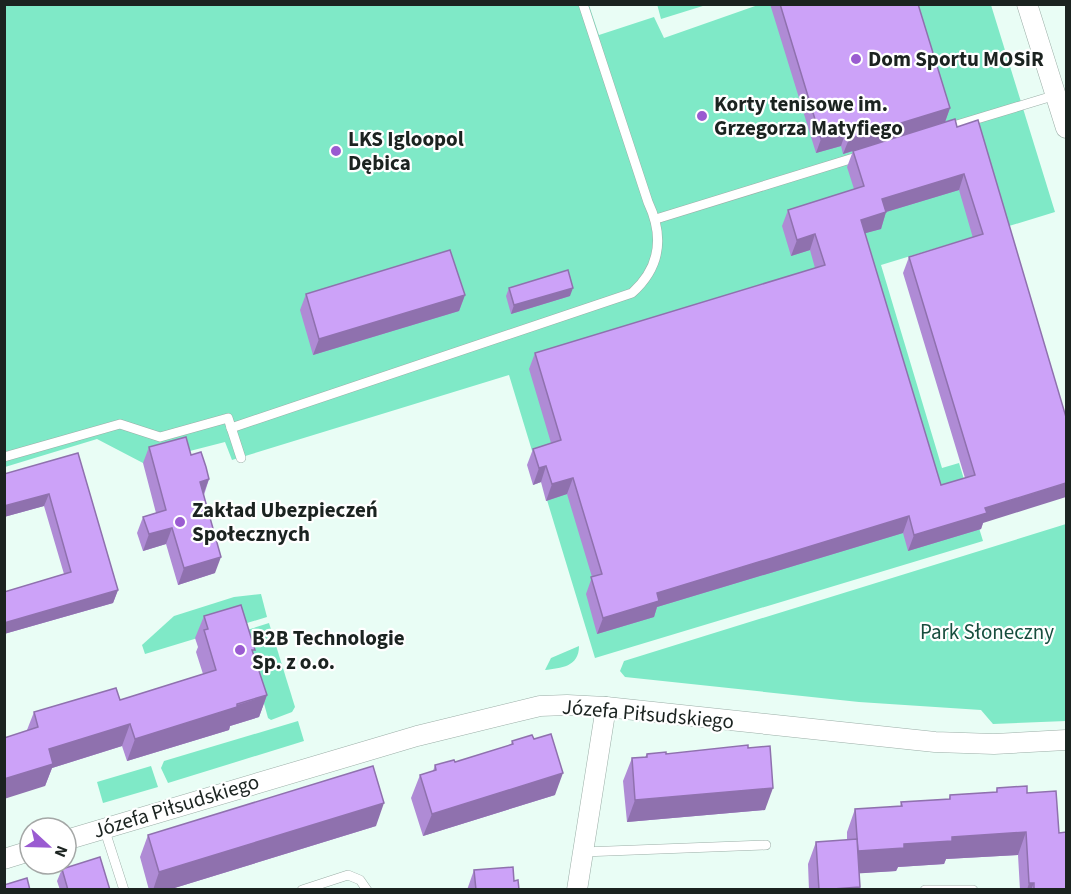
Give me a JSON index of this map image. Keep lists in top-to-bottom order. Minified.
{"streets":{"street":["Józefa Piłsudskiego"]},"parks":["Park Słoneczny"],"places":["Dom Sportu MOSiR","Korty tenisowe im. Grzegorza Matyfiego","LKS Igloopol Dębica","Zakład Ubezpieczeń Społecznych","B2B Technologie Sp. z o.o."],"north":"right"}
